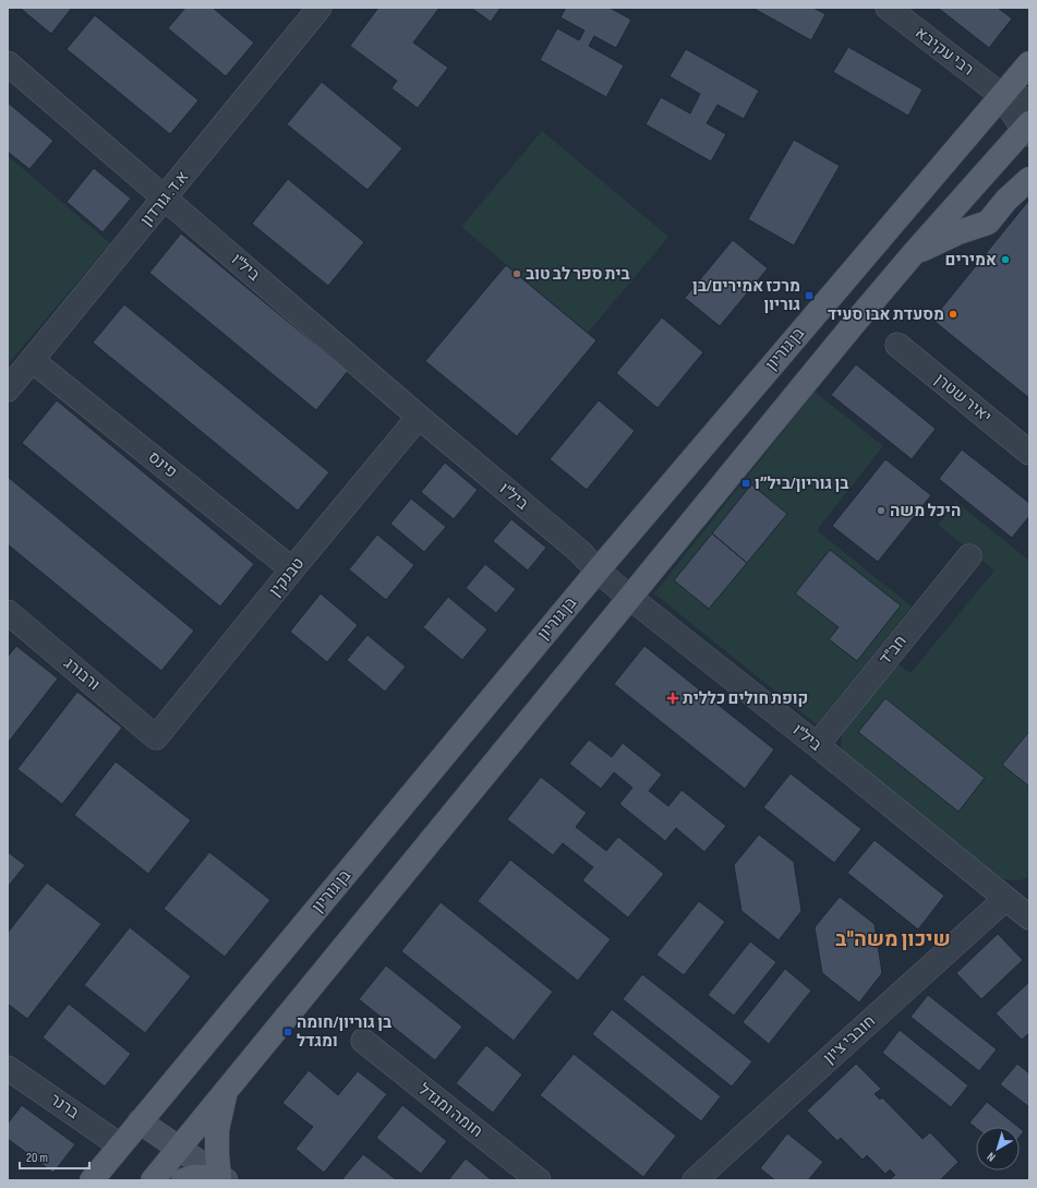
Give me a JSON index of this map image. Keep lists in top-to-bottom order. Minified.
{"streets":{"main road":["בן גוריון"],"street":["רבי עקיבא","א.ד. גורדון","ביל\"ו","יאיר שטרן","פינס","טבנקין","חב\"ד","ורבורג","חובבי ציון","ברנר","חומה ומגדל"]},"crossings":[["רבי עקיבא","בן גוריון"],["א.ד. גורדון","ביל\"ו"],["א.ד. גורדון","פינס"],["ביל\"ו","בן גוריון"],["ביל\"ו","טבנקין"],["ביל\"ו","חב\"ד"],["ביל\"ו","חובבי ציון"],["בן גוריון","ברנר"],["פינס","טבנקין"],["טבנקין","ורבורג"]],"districts":["שיכון משה\"ב"],"places":{"other":["אמירים","בית ספר לב טוב","מסעדת אבו סעיד","היכל משה"],"transit":["מרכז אמירים/בן גוריון","בן גוריון/ביל״ו","בן גוריון/חומה ומגדל"],"health":["קופת חולים כללית"]},"scale_bar":"20 m","north":"bottom left"}
